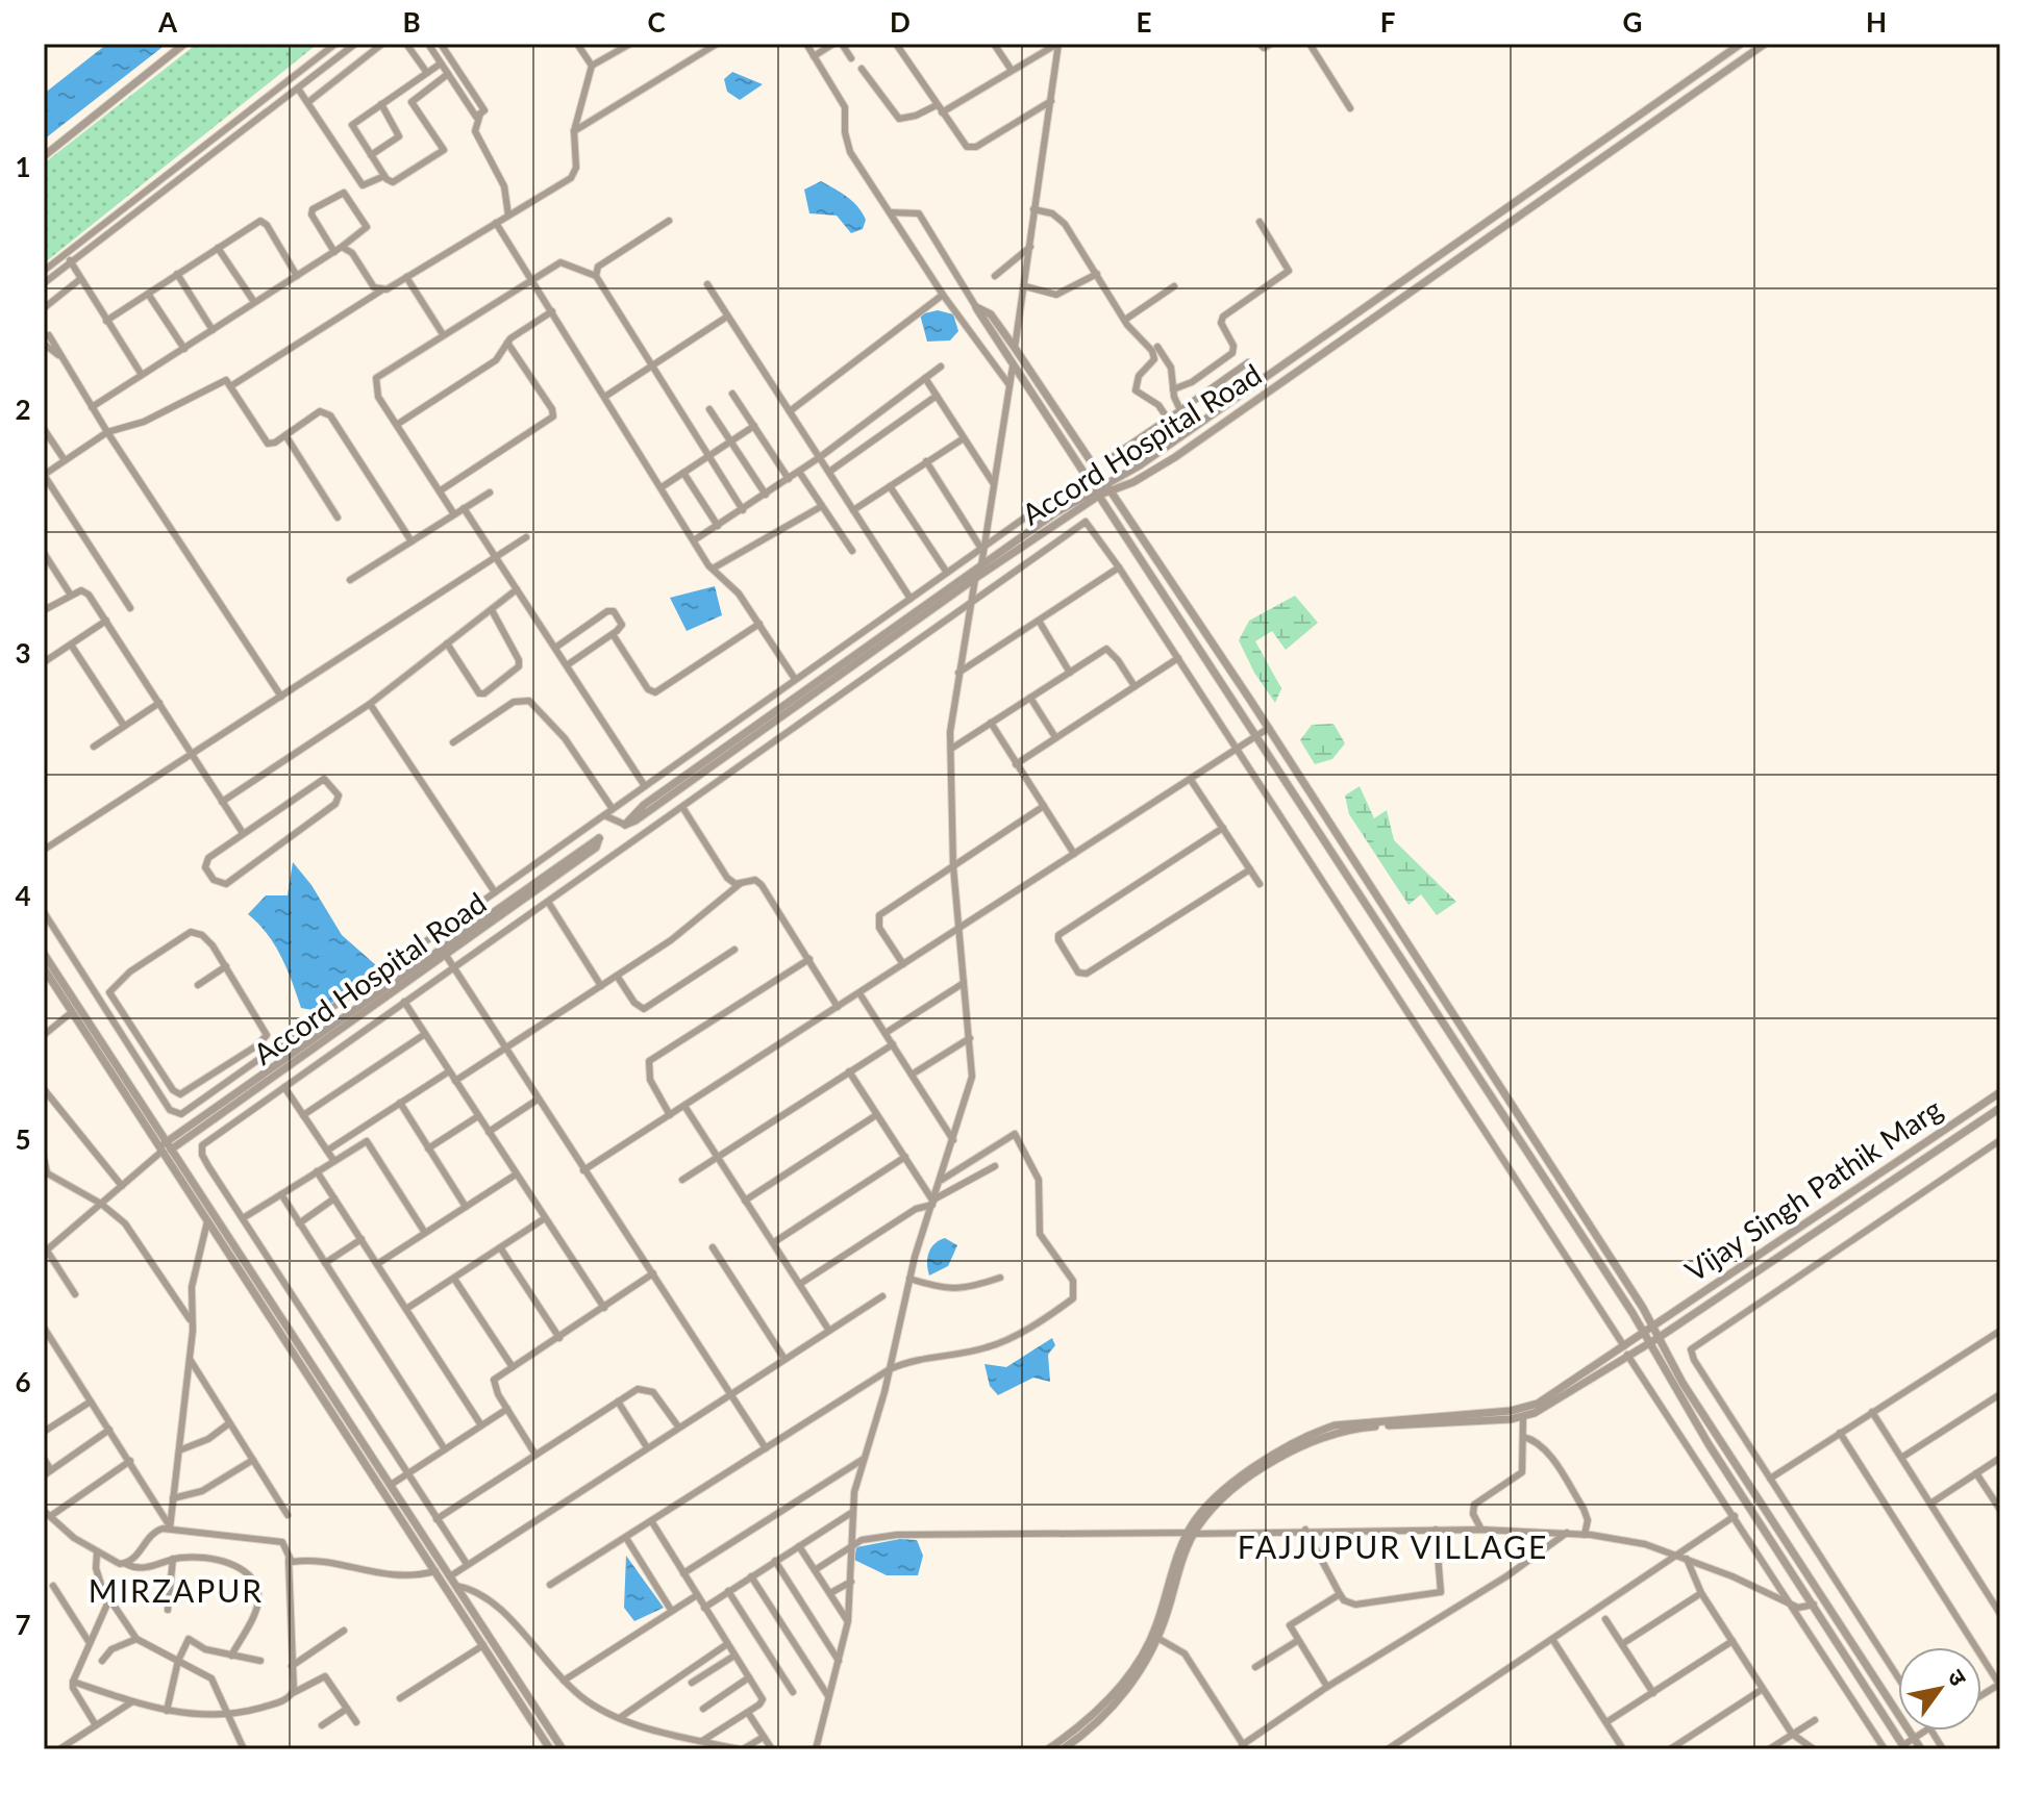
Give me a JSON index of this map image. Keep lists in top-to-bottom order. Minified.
{"streets":{"street":["Accord Hospital Road","Vijay Singh Pathik Marg"]},"districts":["FAJJUPUR VILLAGE","MIRZAPUR"],"north":"top right","grid":{"columns":["A","B","C","D","E","F","G","H"],"rows":["1","2","3","4","5","6","7"]}}
